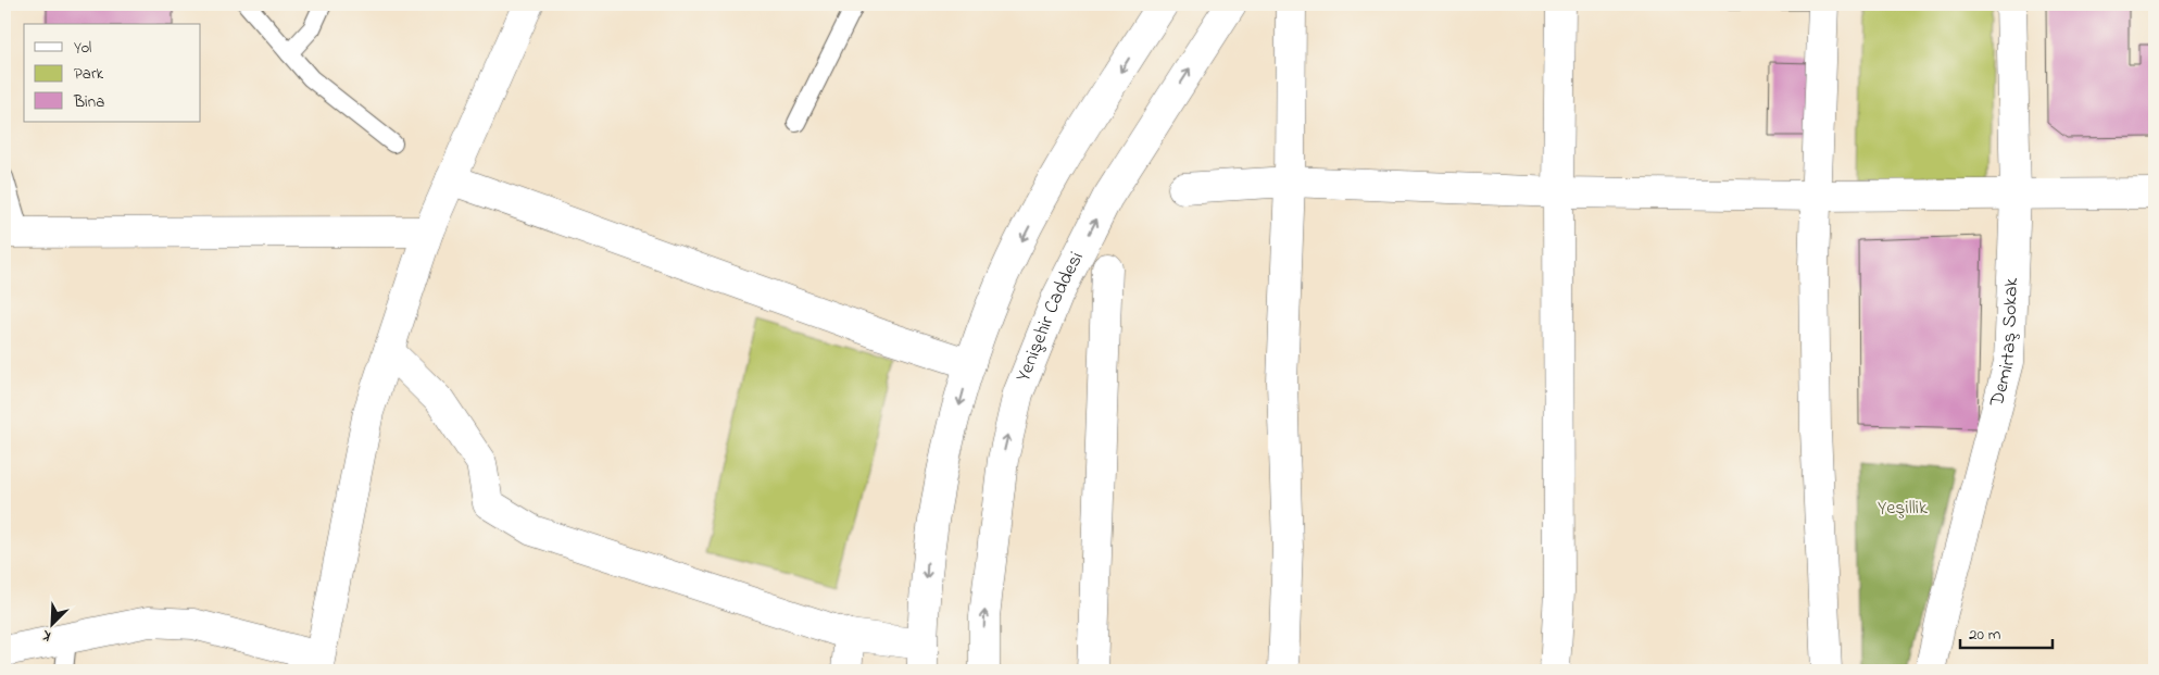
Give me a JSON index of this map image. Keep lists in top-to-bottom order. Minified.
{"streets":{"main road":["Yenişehir Caddesi","Demirtaş Sokak"]},"parks":["Yeşillik"],"legend":["Yol","Park","Bina"],"scale_bar":"20 m","north":"bottom left"}
